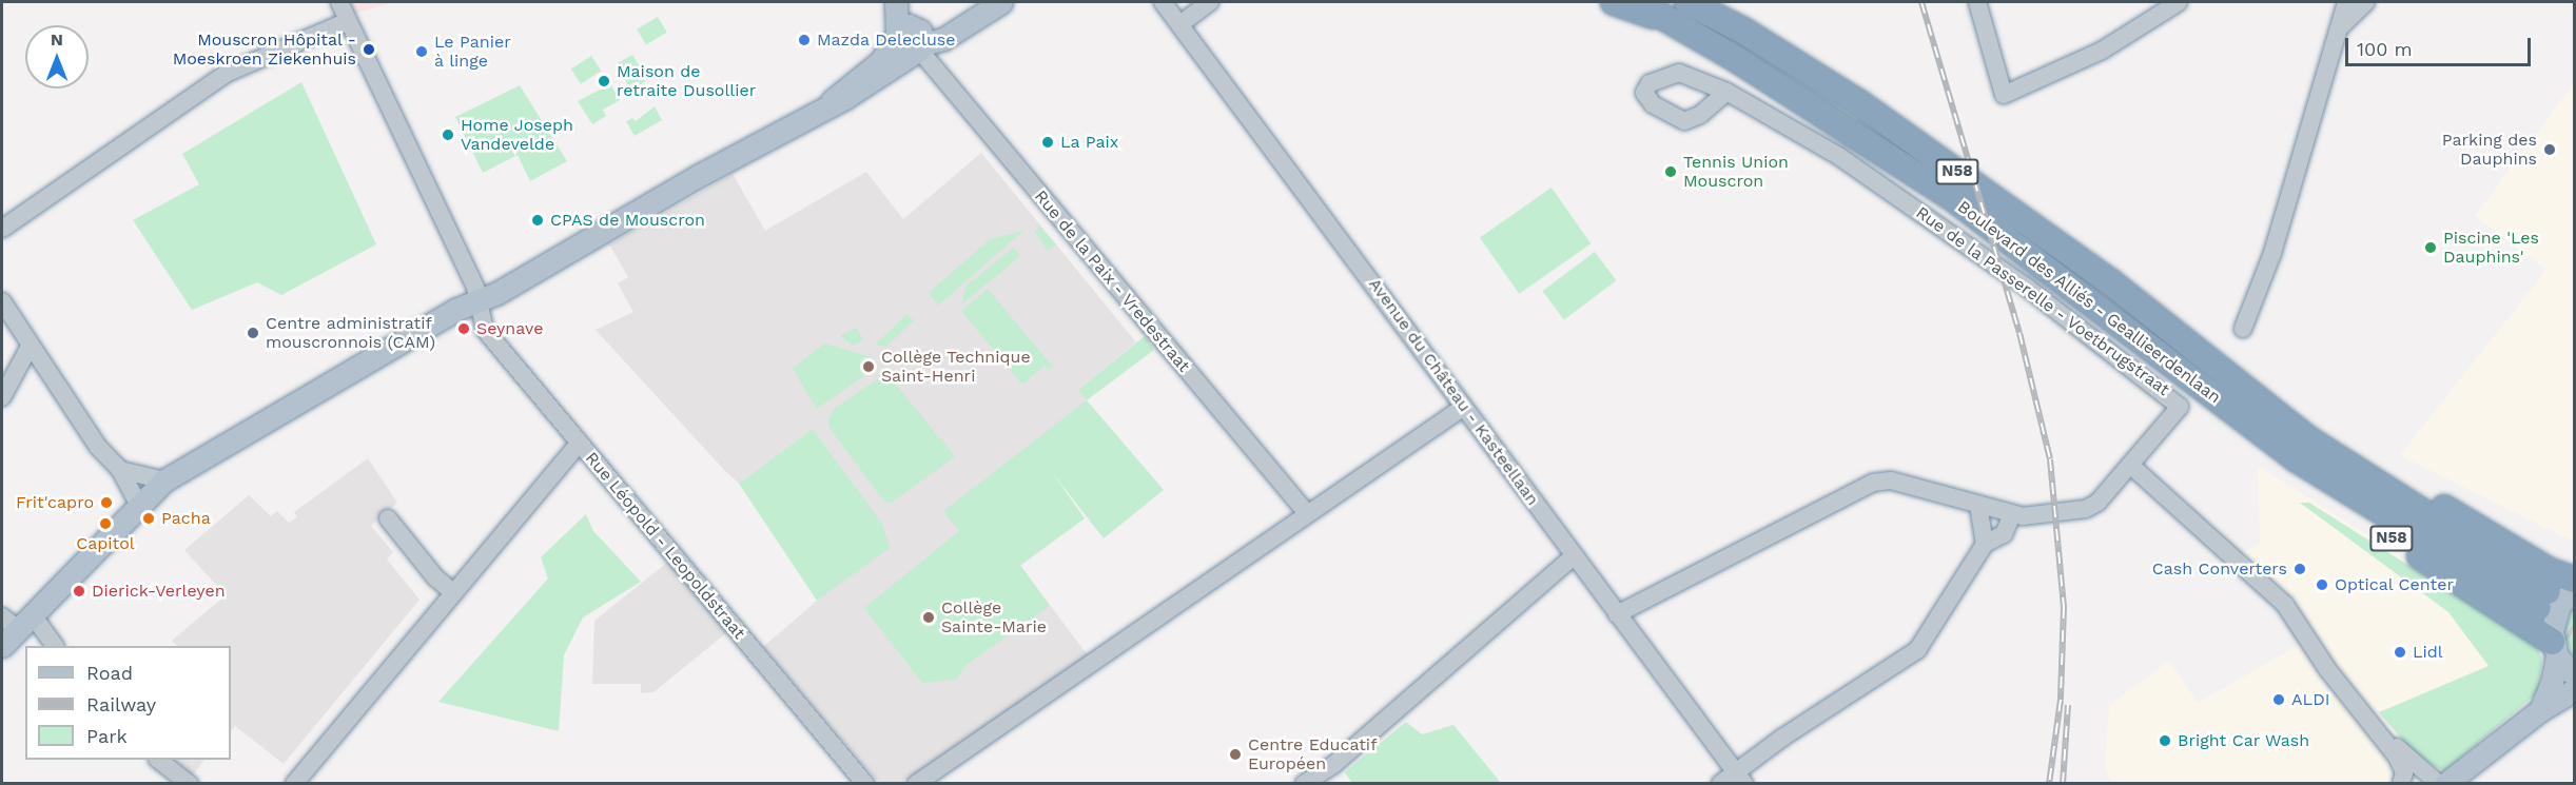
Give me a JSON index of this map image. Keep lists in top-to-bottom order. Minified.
{"streets":{"highway":["N58","Boulevard des Alliés - Geallieerdenlaan"],"street":["Rue de la Paix - Vredestraat","Rue de la Passerelle - Voetbrugstraat","Avenue du Château - Kasteellaan","Rue Léopold - Leopoldstraat"]},"crossings":[["N58","Boulevard des Alliés - Geallieerdenlaan"],["Rue de la Passerelle - Voetbrugstraat","Avenue du Château - Kasteellaan"]],"places":["Mazda Delecluse","Mouscron Hôpital - Moeskroen Ziekenhuis","Le Panier à linge","Maison de retraite Dusollier","Home Joseph Vandevelde","La Paix","Parking des Dauphins","Tennis Union Mouscron","CPAS de Mouscron","Piscine 'Les Dauphins'","Seynave","Centre administratif mouscronnois (CAM)","Collège Technique Saint-Henri","Frit'capro","Pacha","Capitol","Cash Converters","Optical Center","Dierick-Verleyen","Collège Sainte-Marie","Lidl","ALDI","Bright Car Wash","Centre Educatif Européen"],"legend":["Road","Railway","Park"],"scale_bar":"100 m","north":"top"}
